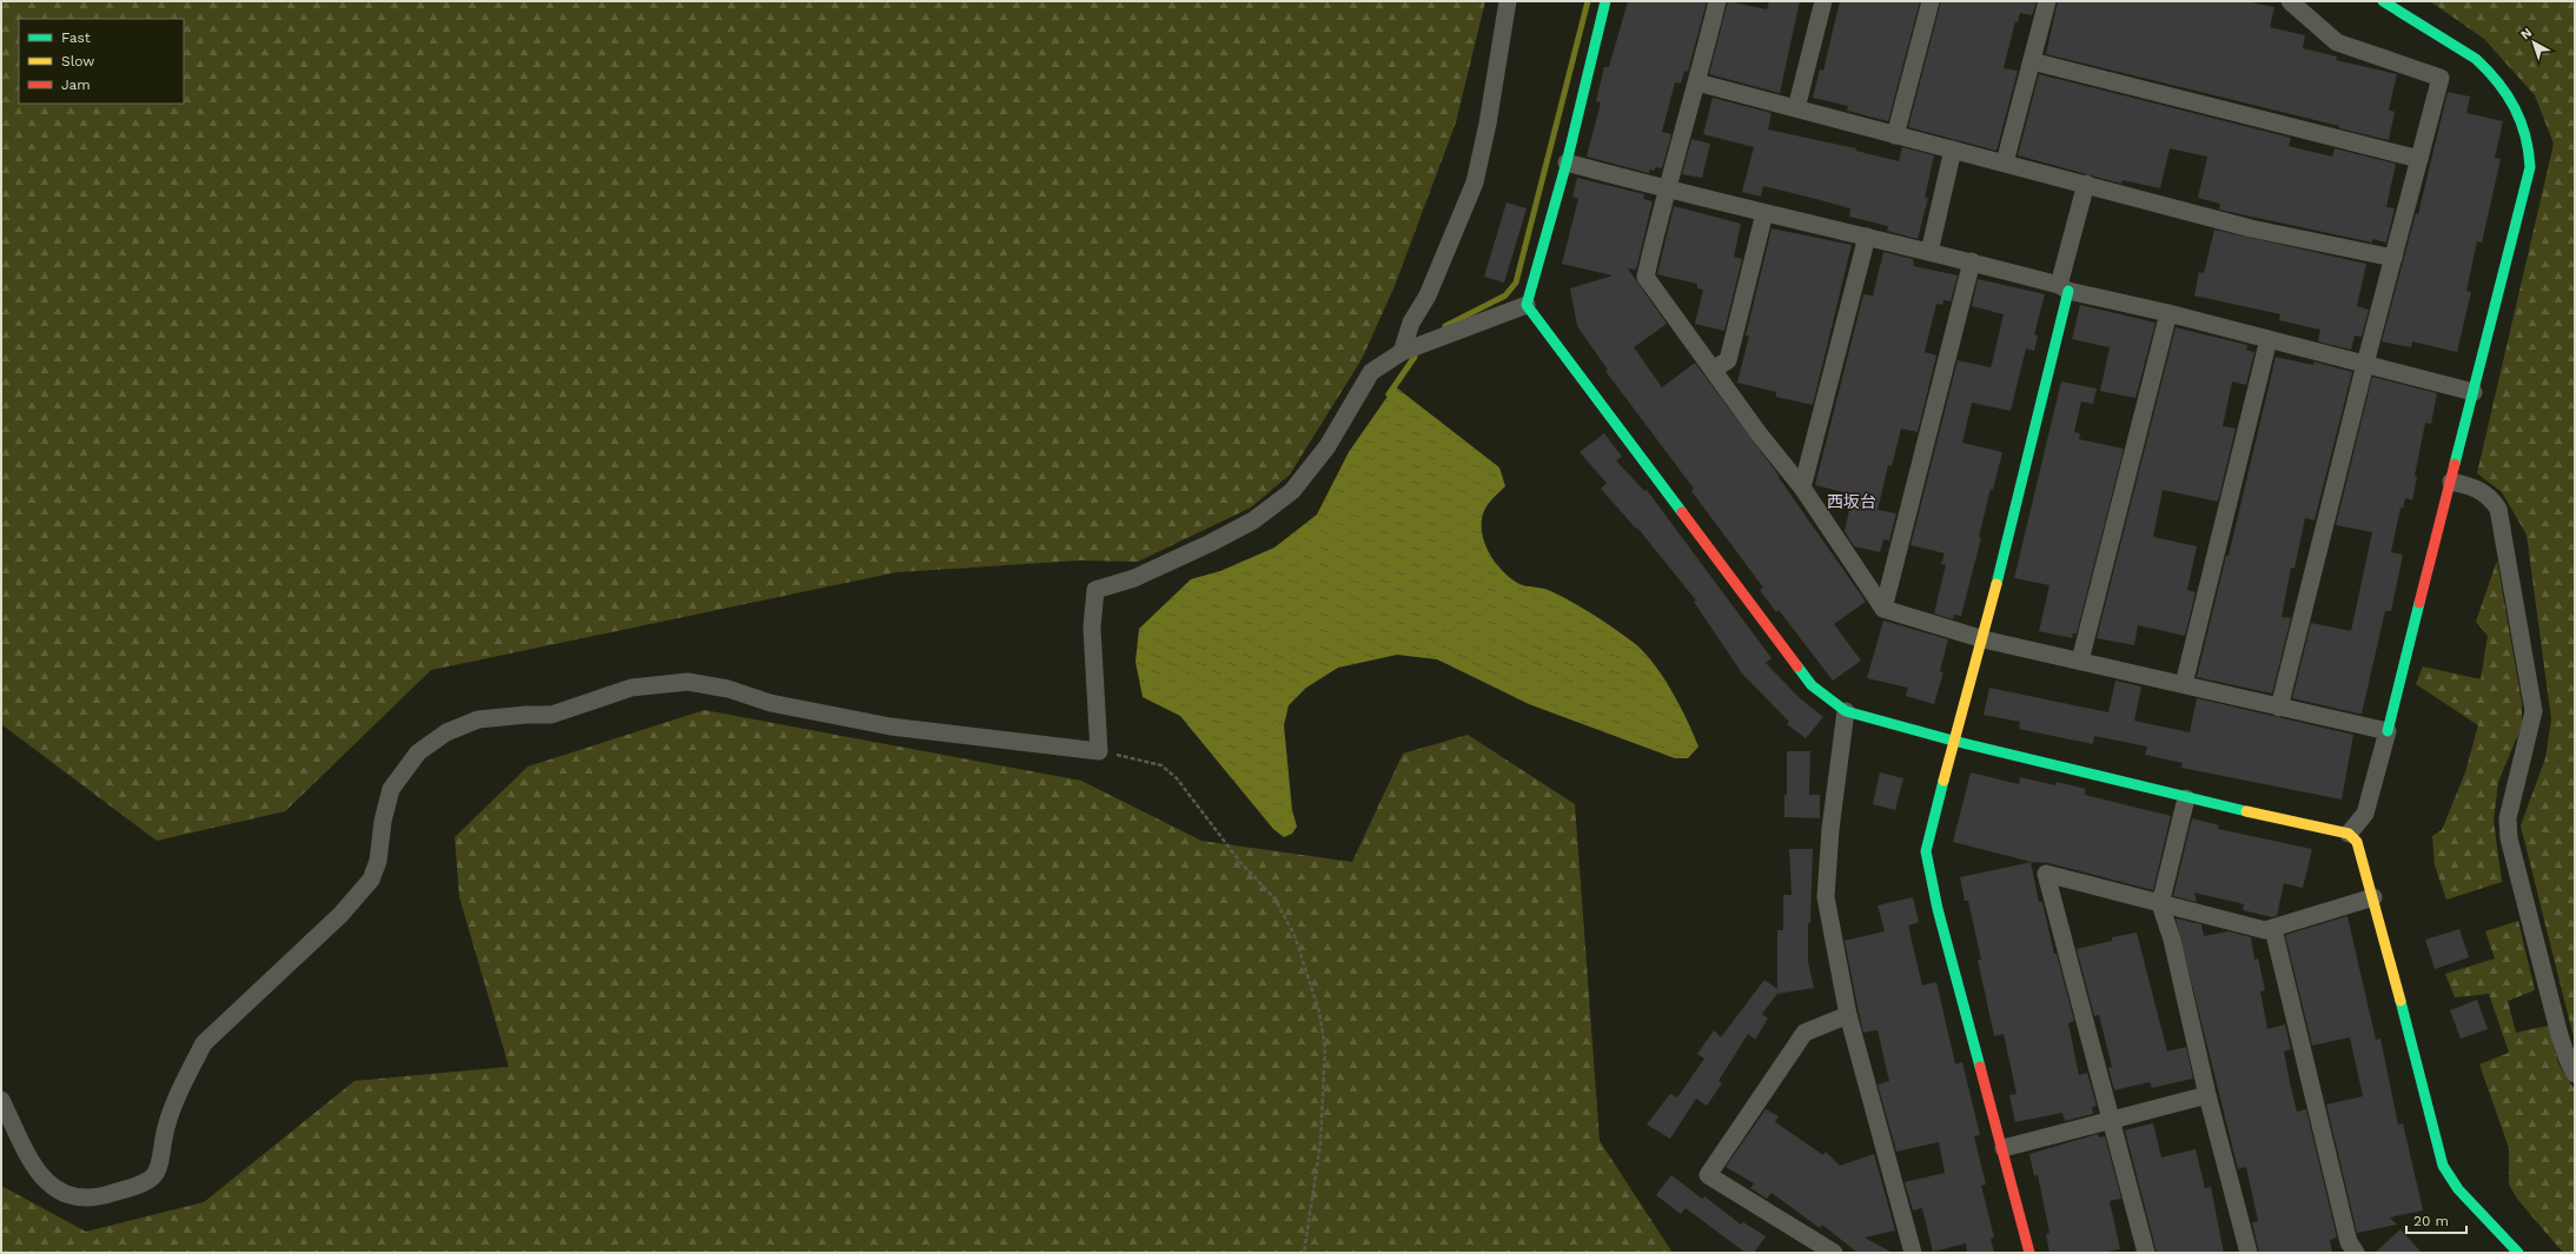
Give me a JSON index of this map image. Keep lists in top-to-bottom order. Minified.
{"districts":["西坂台"],"legend":["Fast","Slow","Jam"],"scale_bar":"20 m","north":"top left"}
